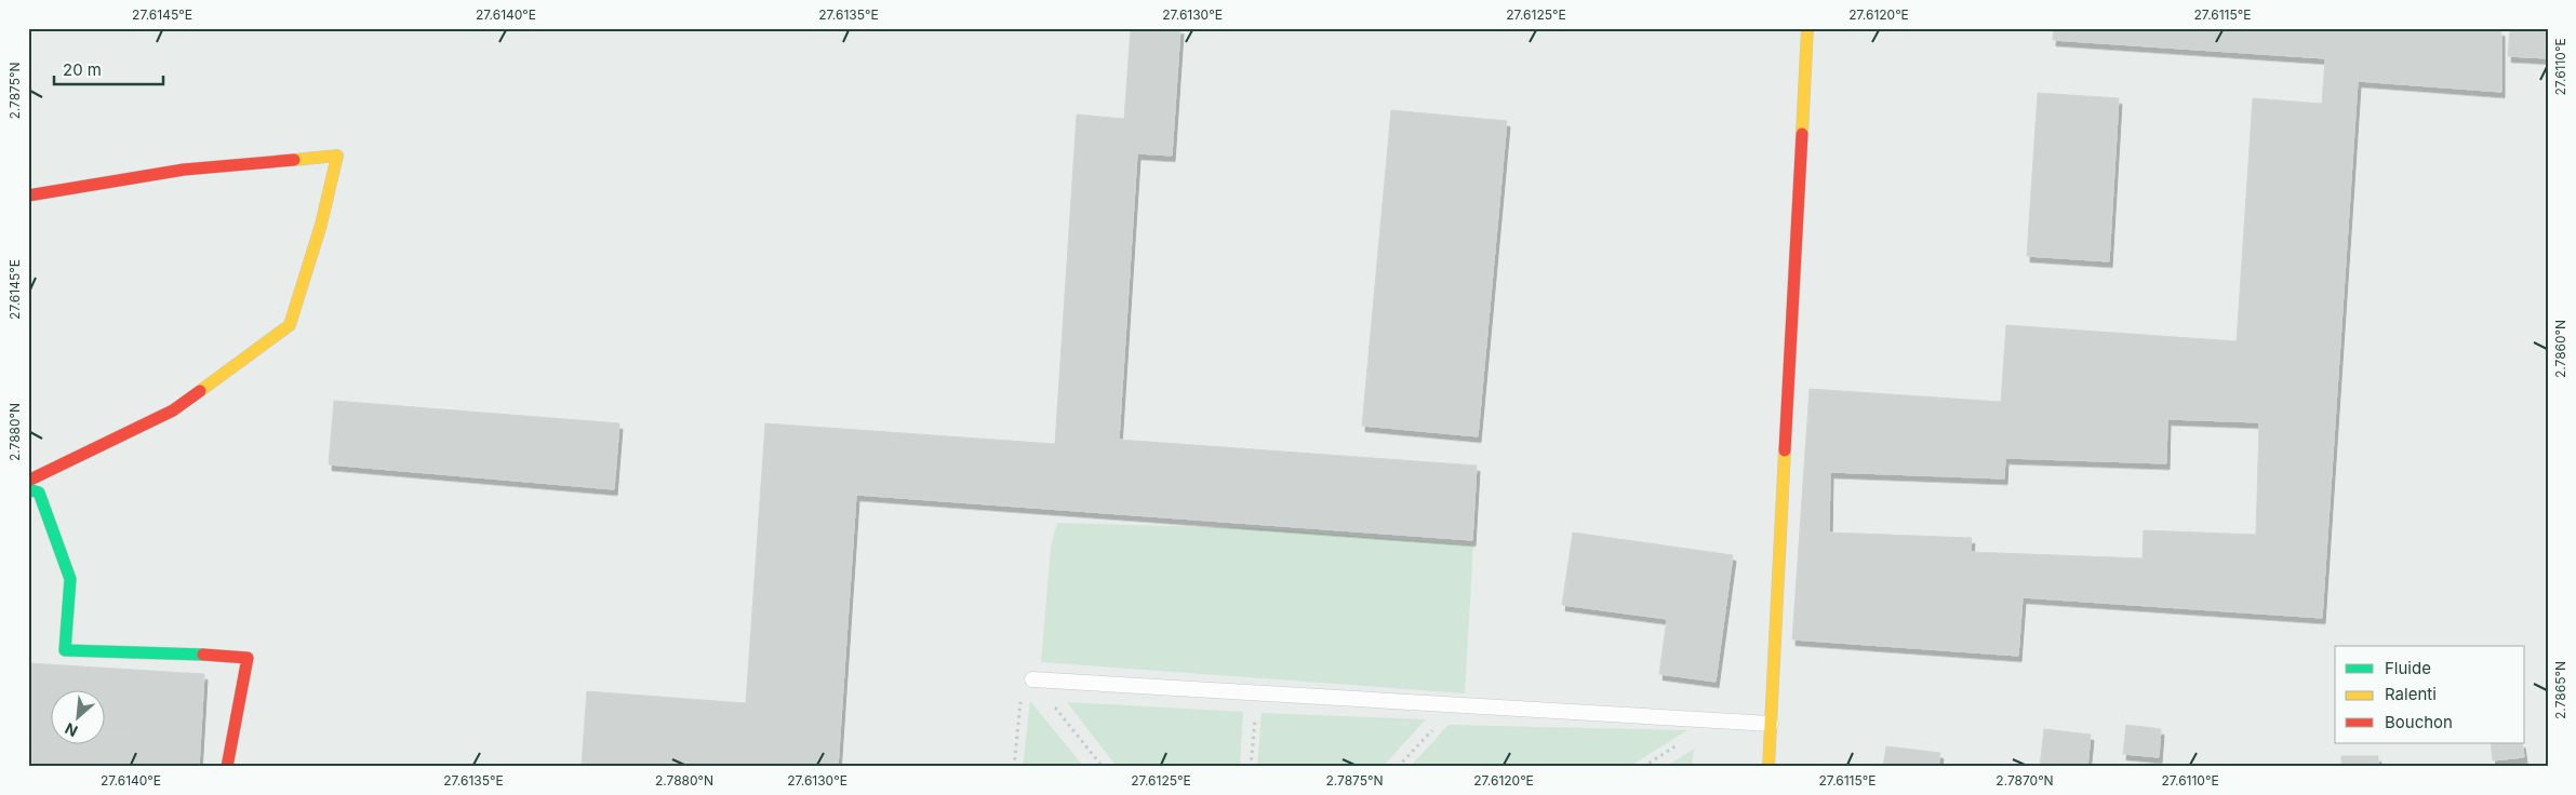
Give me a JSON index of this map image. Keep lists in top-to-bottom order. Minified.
{"legend":["Fluide","Ralenti","Bouchon"],"scale_bar":"20 m","north":"bottom left","coordinates":["27.6145°E","27.6140°E","27.6135°E","27.6130°E","27.6125°E","27.6120°E","27.6115°E","27.6110°E","2.7875°N","2.7860°N","2.7880°N","2.7865°N","2.7870°N"]}
